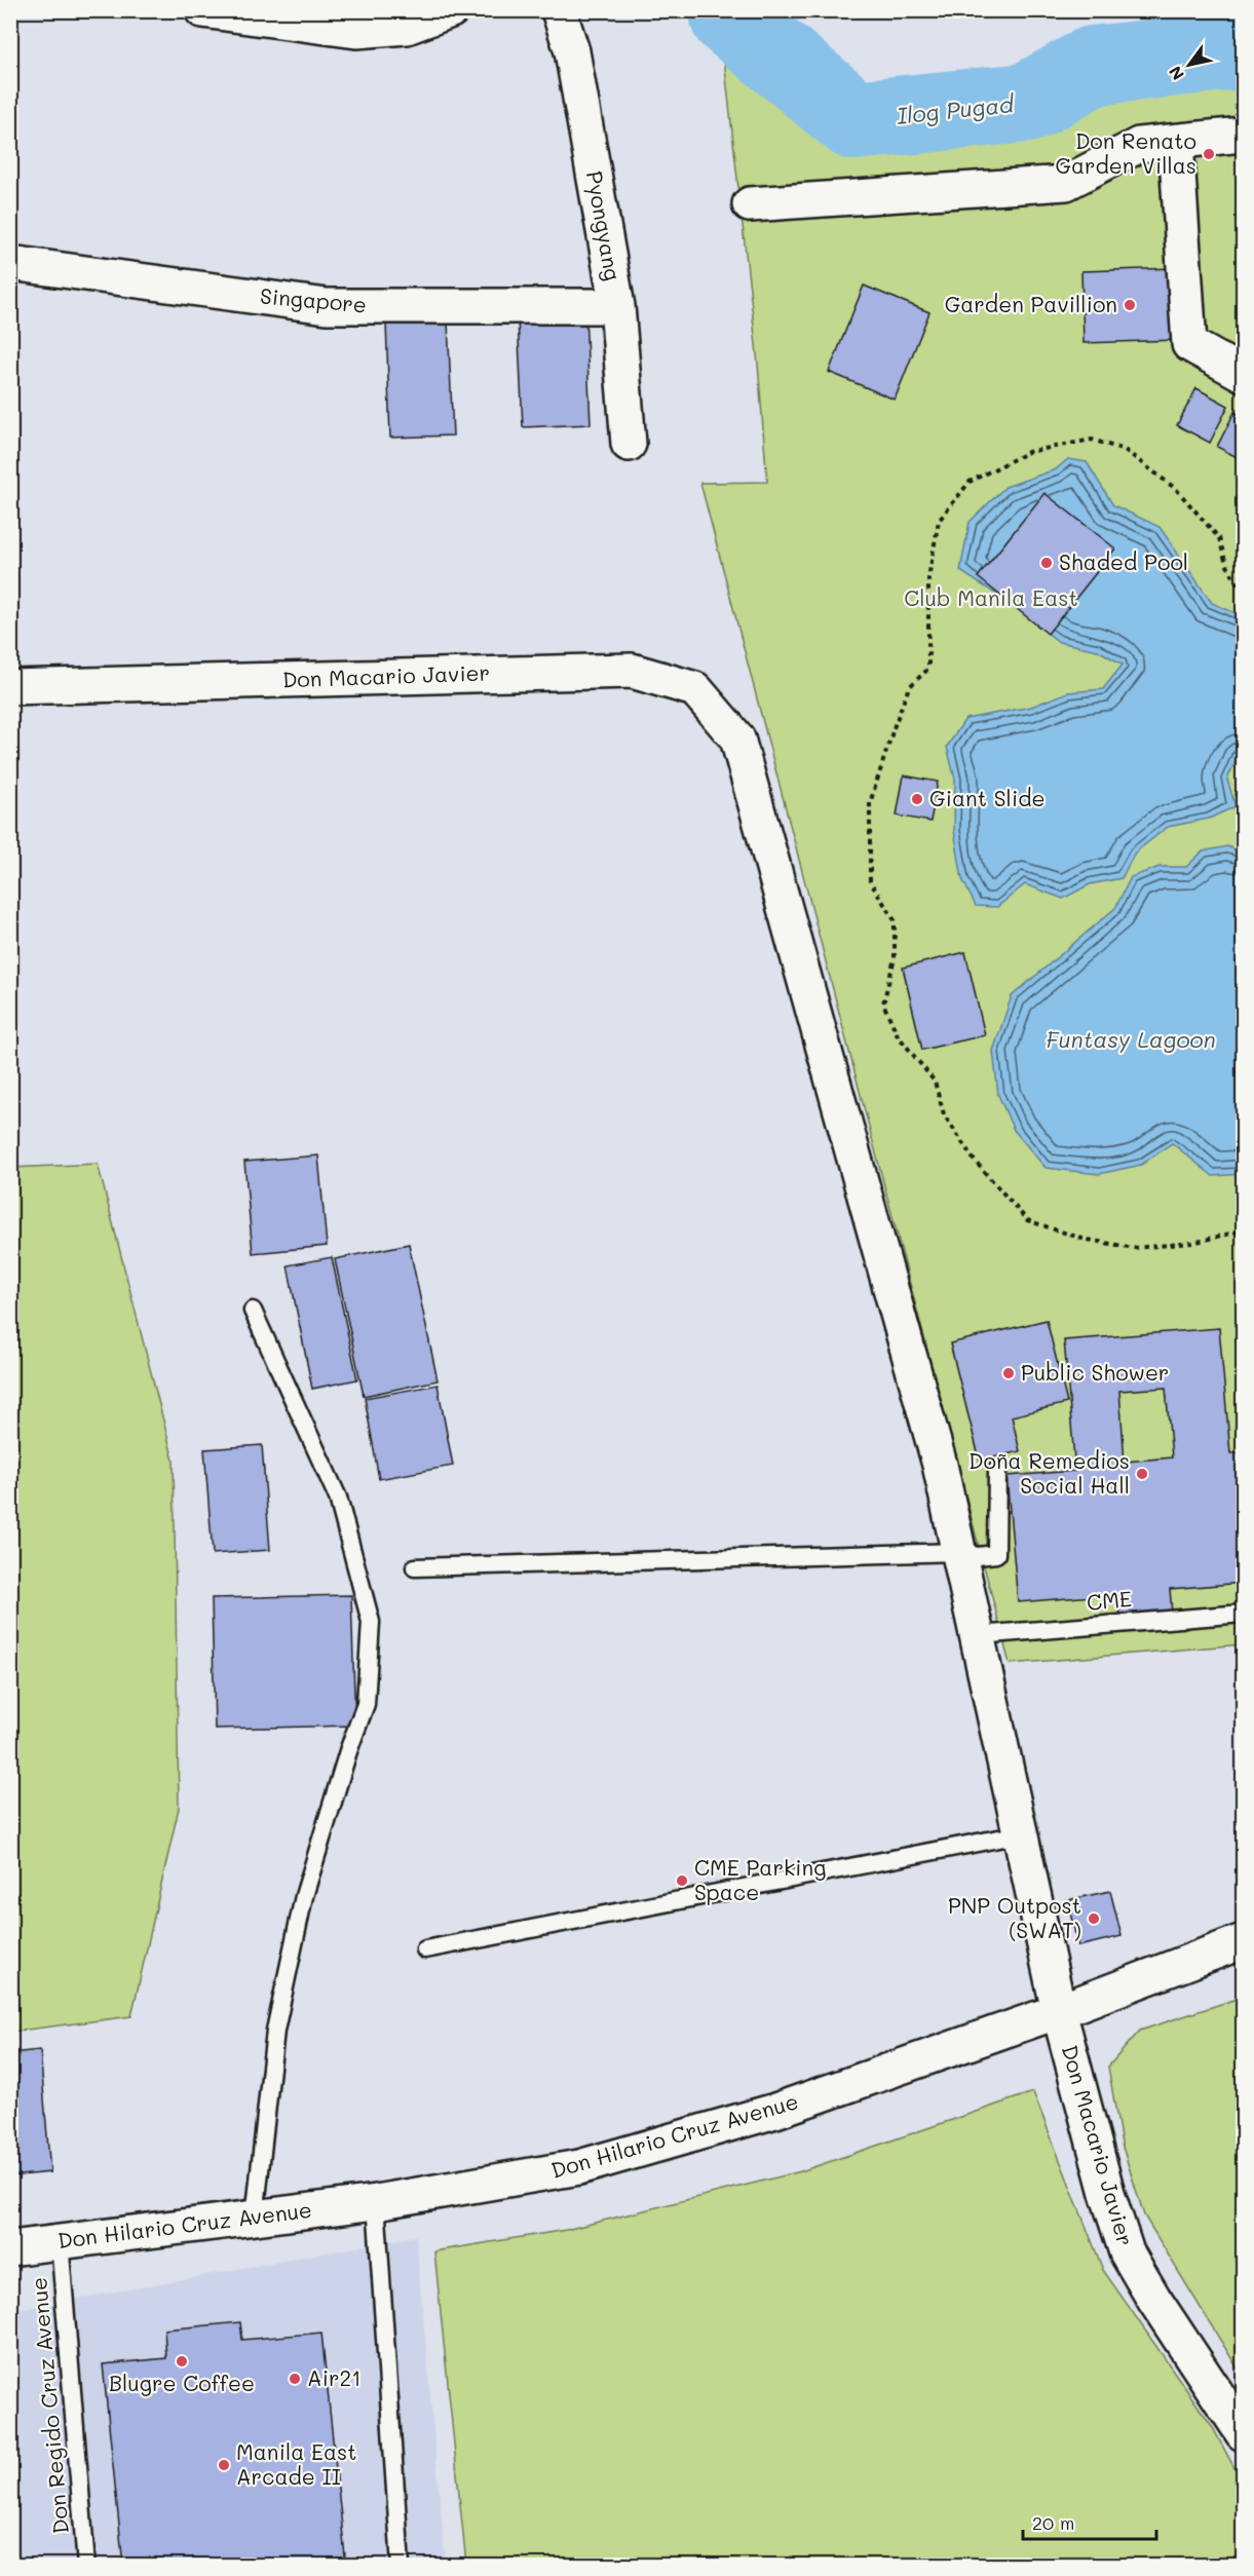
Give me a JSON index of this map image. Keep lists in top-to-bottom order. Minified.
{"streets":{"street":["Pyongyang","Singapore","Don Macario Javier","Don Hilario Cruz Avenue"],"lane":["CME","Don Regido Cruz Avenue"]},"crossings":[["Pyongyang","Singapore"],["Don Macario Javier","CME"],["Don Macario Javier","Don Hilario Cruz Avenue"],["Don Hilario Cruz Avenue","Don Regido Cruz Avenue"]],"water":["Ilog Pugad","Funtasy Lagoon"],"parks":["Club Manila East"],"places":["Don Renato Garden Villas","Garden Pavillion","Shaded Pool","Giant Slide","Public Shower","Doña Remedios Social Hall","CME Parking Space","PNP Outpost (SWAT)","Blugre Coffee","Air21","Manila East Arcade II"],"scale_bar":"20 m","north":"bottom left"}
